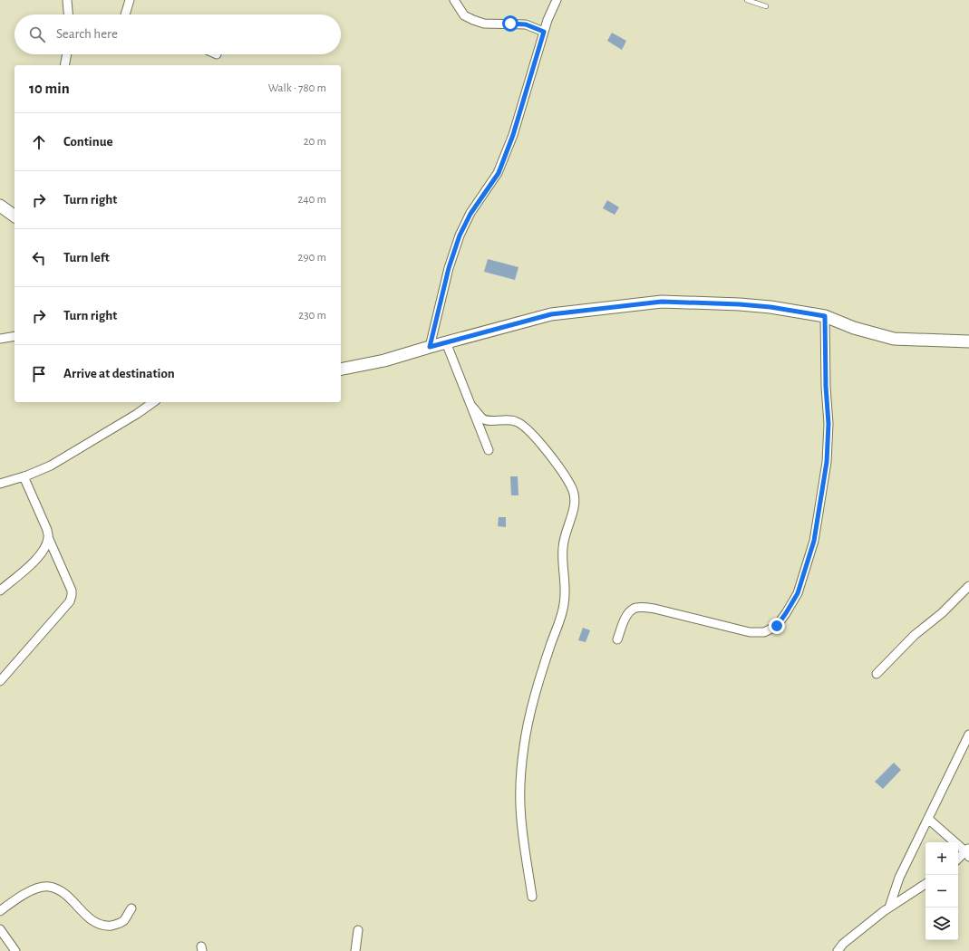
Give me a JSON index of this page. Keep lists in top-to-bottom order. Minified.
{"page":{"search":"Search here","heading":["10 min","Walk · 780 m"],"list":[["Continue","20 m"],["Turn right","240 m"],["Turn left","290 m"],["Turn right","230 m"],"Arrive at destination"],"map_buttons":["+","−"]}}
